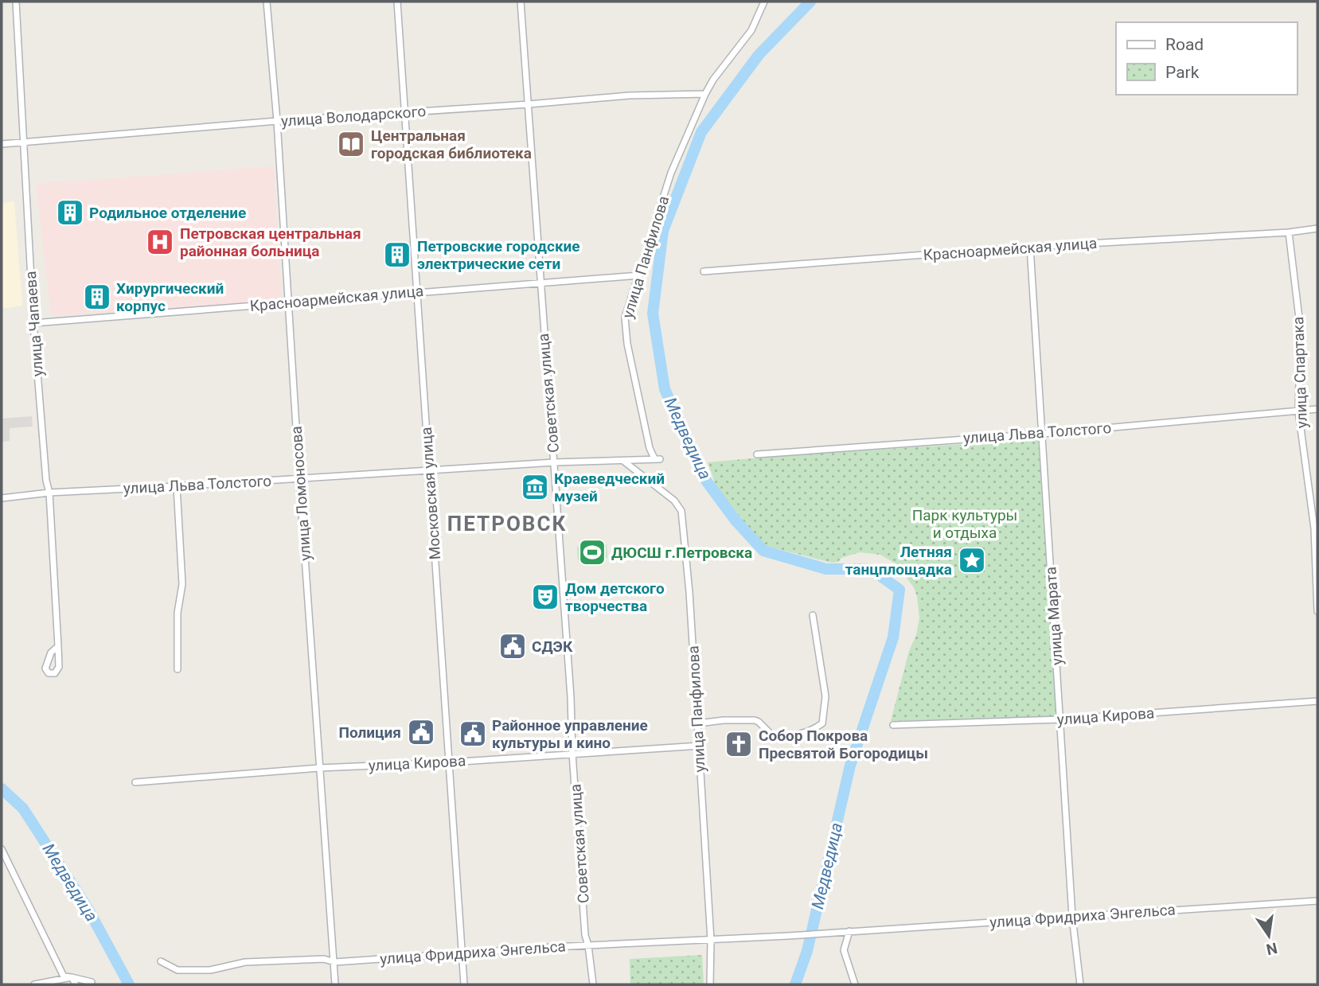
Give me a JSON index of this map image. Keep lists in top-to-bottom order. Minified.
{"streets":{"street":["улица Володарского","Красноармейская улица","улица Панфилова","улица Чапаева","улица Спартака","Советская улица","улица Льва Толстого","улица Ломоносова","Московская улица","улица Марата","улица Кирова","улица Фридриха Энгельса"]},"crossings":[["улица Володарского","улица Панфилова"],["улица Володарского","улица Чапаева"],["улица Володарского","Советская улица"],["улица Володарского","улица Ломоносова"],["улица Володарского","Московская улица"],["Красноармейская улица","улица Панфилова"],["Красноармейская улица","улица Чапаева"],["Красноармейская улица","улица Спартака"],["Красноармейская улица","Советская улица"],["Красноармейская улица","улица Ломоносова"],["Красноармейская улица","Московская улица"],["Красноармейская улица","улица Марата"],["улица Панфилова","улица Льва Толстого"],["улица Панфилова","улица Кирова"],["улица Панфилова","улица Фридриха Энгельса"],["улица Чапаева","улица Льва Толстого"],["улица Спартака","улица Льва Толстого"],["Советская улица","улица Льва Толстого"],["Советская улица","улица Кирова"],["Советская улица","улица Фридриха Энгельса"],["улица Льва Толстого","улица Ломоносова"],["улица Льва Толстого","Московская улица"],["улица Льва Толстого","улица Марата"],["улица Ломоносова","улица Кирова"],["улица Ломоносова","улица Фридриха Энгельса"],["Московская улица","улица Кирова"],["Московская улица","улица Фридриха Энгельса"],["улица Марата","улица Кирова"],["улица Марата","улица Фридриха Энгельса"]],"districts":["ПЕТРОВСК"],"water":["Медведица"],"parks":["Парк культуры и отдыха"],"places":{"library":["Центральная городская библиотека"],"building":["Родильное отделение","Петровские городские электрические сети","Хирургический корпус"],"hospital":["Петровская центральная районная больница"],"museum":["Краеведческий музей"],"sports":["ДЮСШ г.Петровска"],"place":["Летняя танцплощадка"],"theatre":["Дом детского творчества"],"public building":["СДЭК","Полиция","Районное управление культуры и кино"],"church":["Собор Покрова Пресвятой Богородицы"]},"legend":["Road","Park"],"north":"bottom"}
